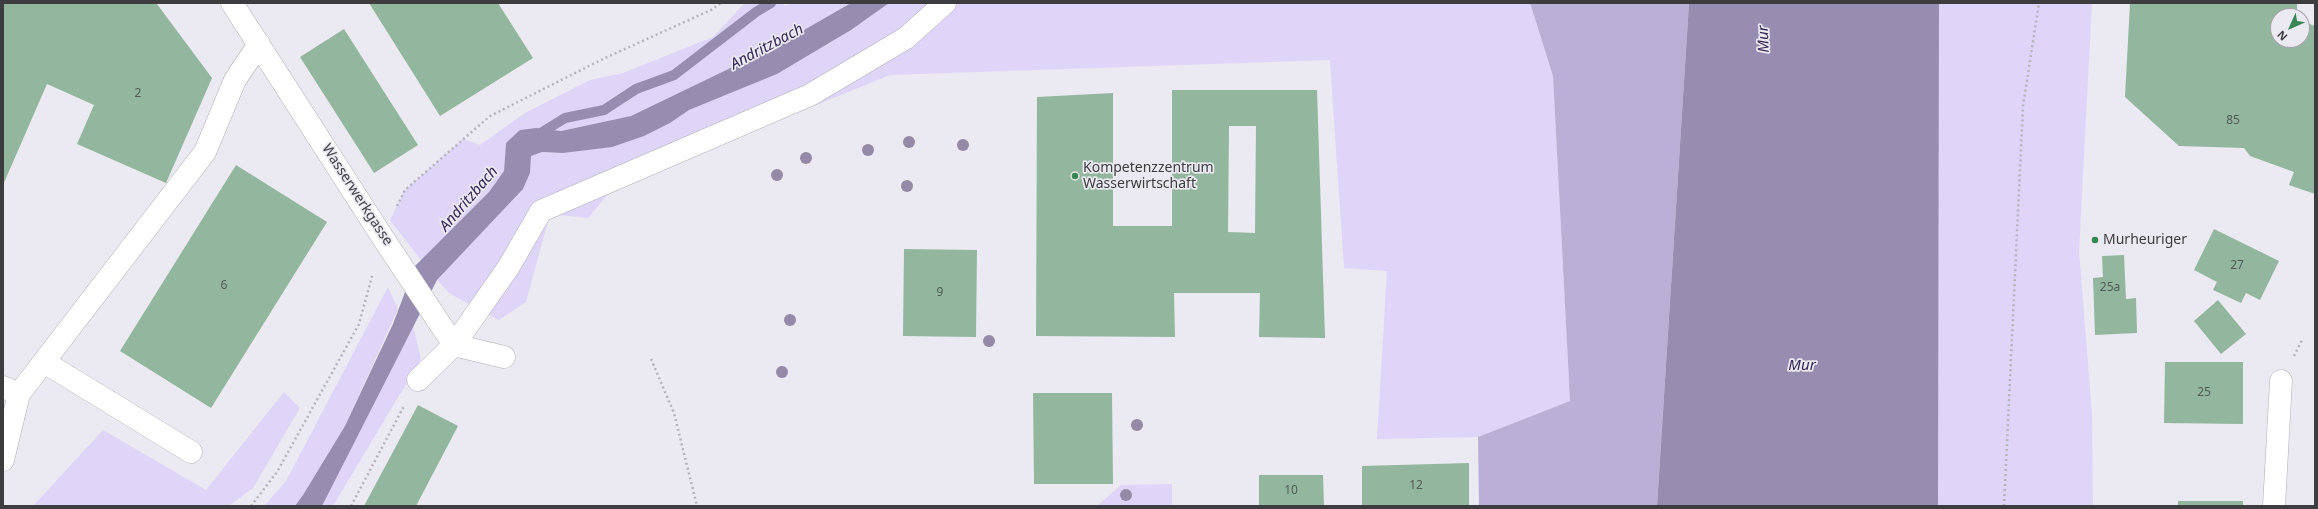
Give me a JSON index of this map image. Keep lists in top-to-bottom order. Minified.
{"streets":{"street":["Wasserwerkgasse"]},"water":["Mur","Andritzbach"],"places":["Kompetenzzentrum Wasserwirtschaft","Murheuriger"],"house_numbers":["2","85","27","6","25a","9","25","12","10"],"north":"bottom left"}
